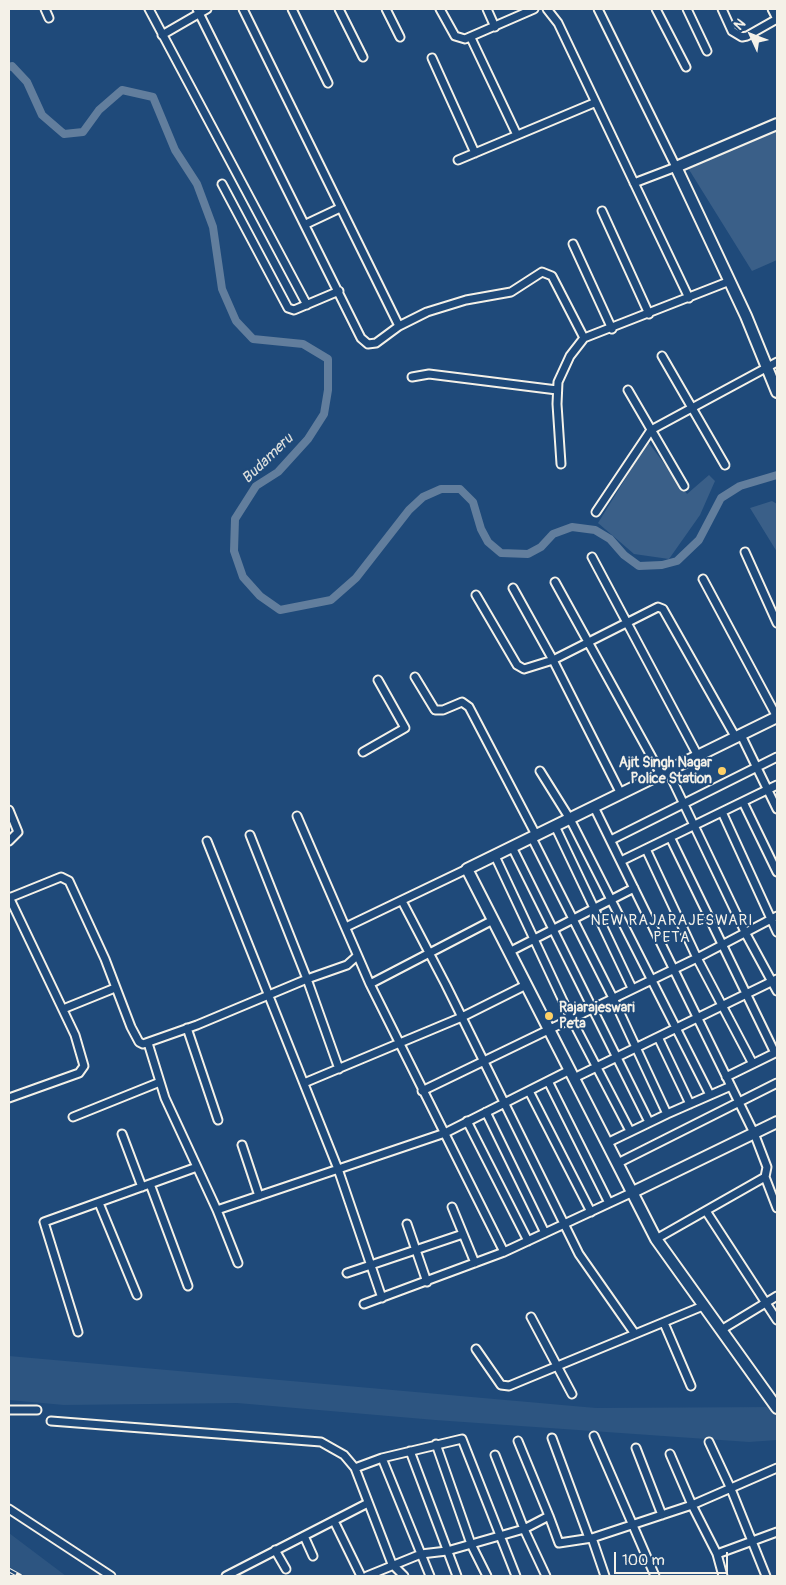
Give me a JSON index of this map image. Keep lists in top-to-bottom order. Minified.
{"districts":["NEW RAJARAJESWARI PETA"],"water":["Budameru"],"places":["Ajit Singh Nagar Police Station","Rajarajeswari Peta"],"scale_bar":"100 m","north":"top left"}
